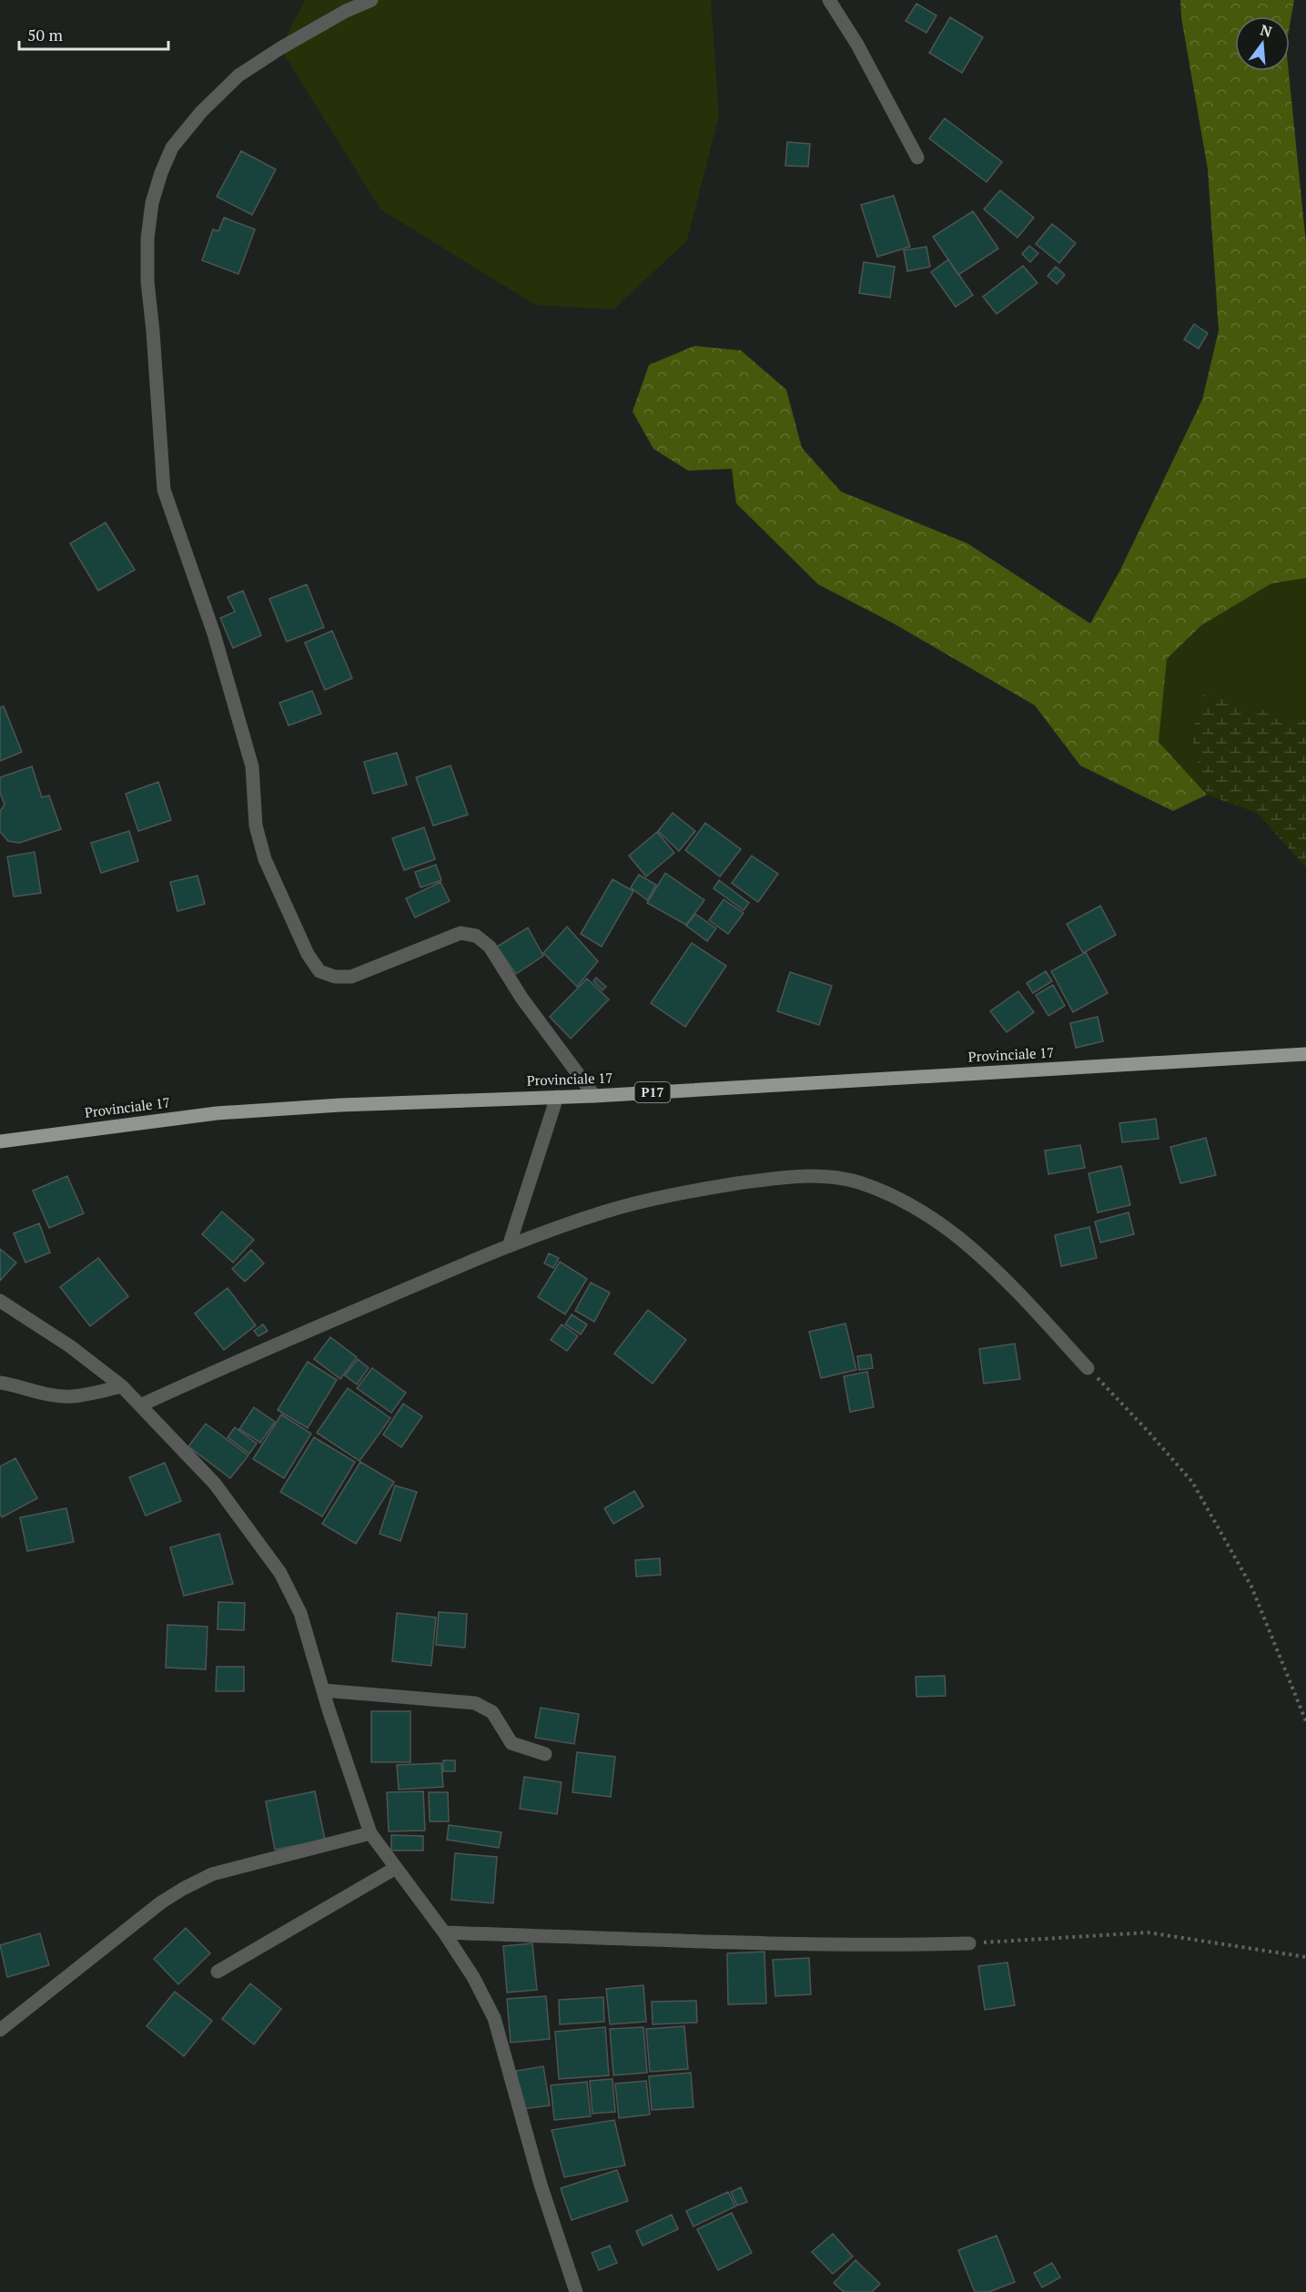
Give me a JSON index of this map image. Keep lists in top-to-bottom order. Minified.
{"streets":{"main road":["Provinciale 17","P17"]},"scale_bar":"50 m","north":"top"}
